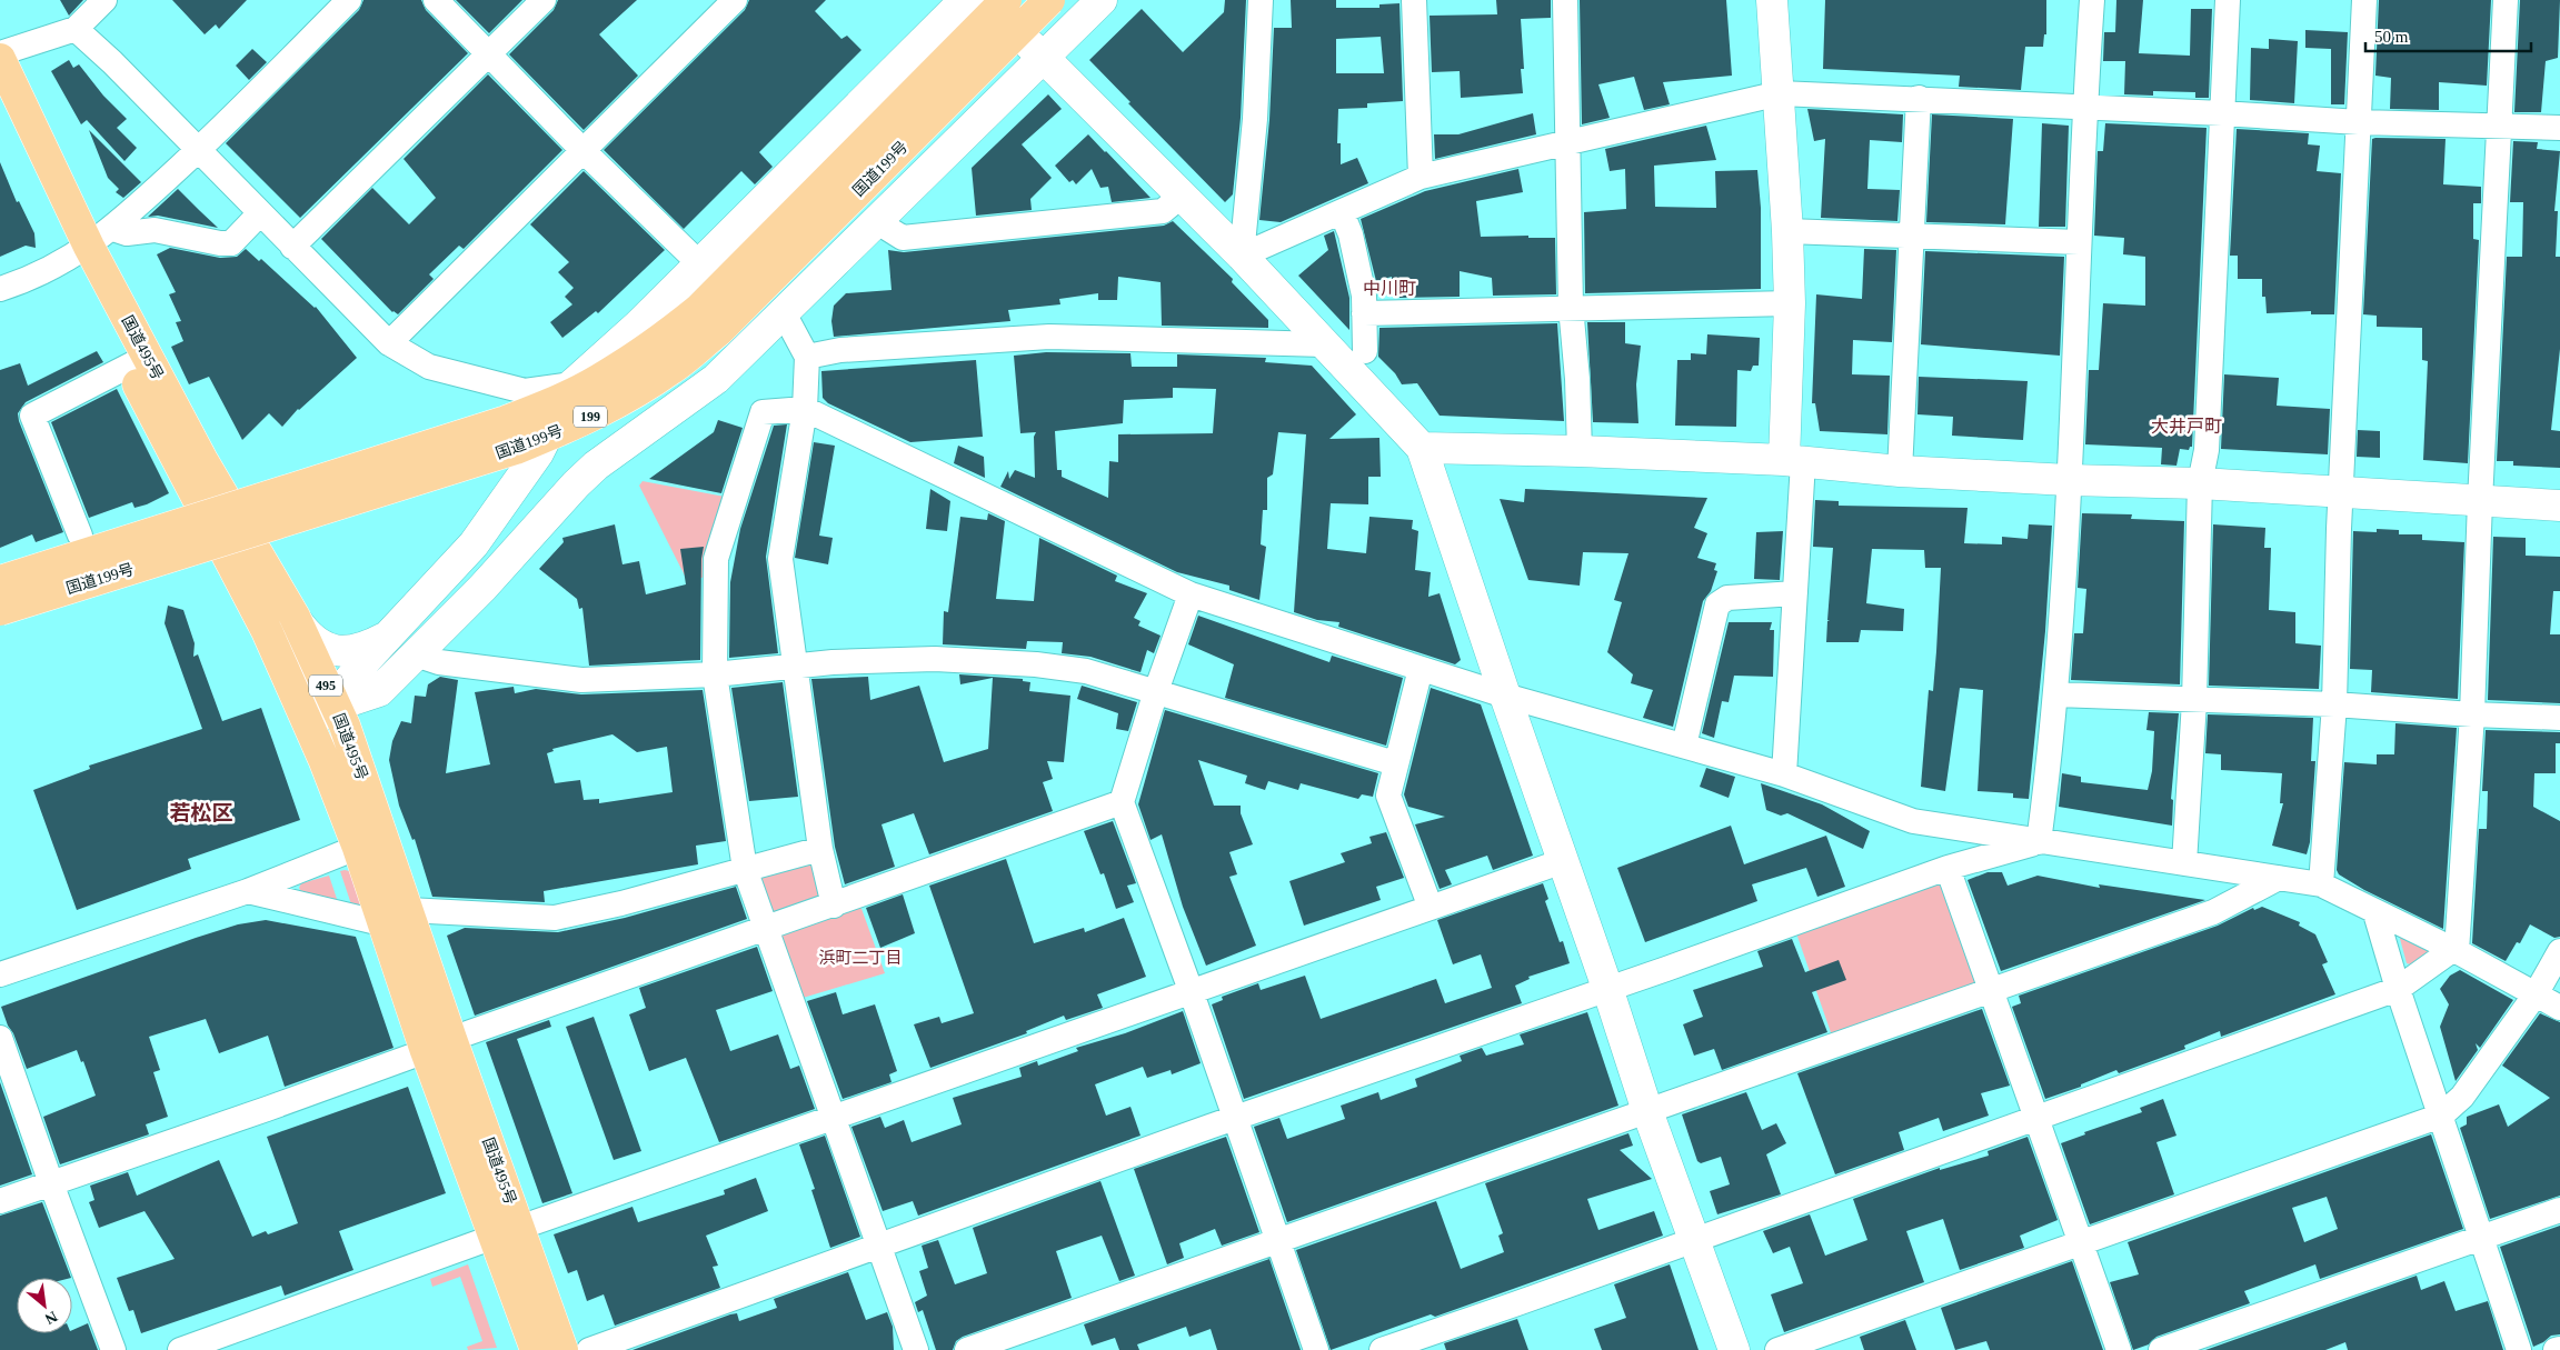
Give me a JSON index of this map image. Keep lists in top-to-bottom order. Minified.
{"streets":{"highway":["国道199号","国道495号","199","495"]},"districts":["中川町","大井戸町","若松区","浜町二丁目"],"scale_bar":"50 m","north":"bottom right"}
